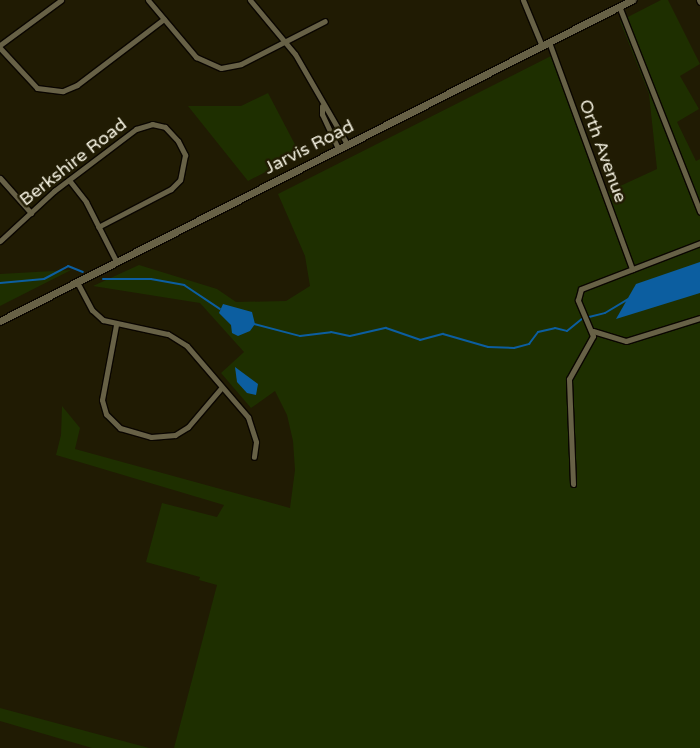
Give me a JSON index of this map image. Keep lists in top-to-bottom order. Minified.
{"streets":{"street":["Jarvis Road","Orth Avenue","Berkshire Road"]},"crossings":[["Jarvis Road","Orth Avenue"]]}
